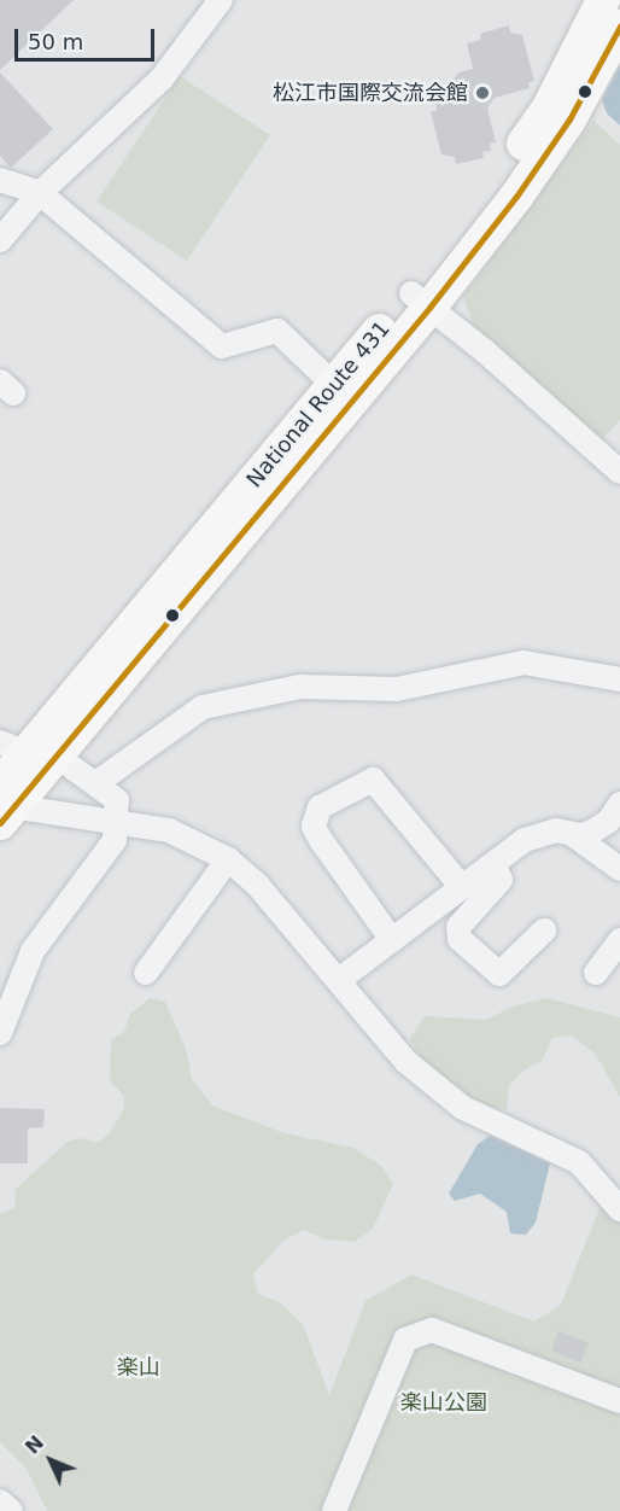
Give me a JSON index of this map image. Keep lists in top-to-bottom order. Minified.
{"streets":{"highway":["National Route 431"]},"parks":["楽山","楽山公園"],"places":["松江市国際交流会館"],"scale_bar":"50 m","north":"top left"}
